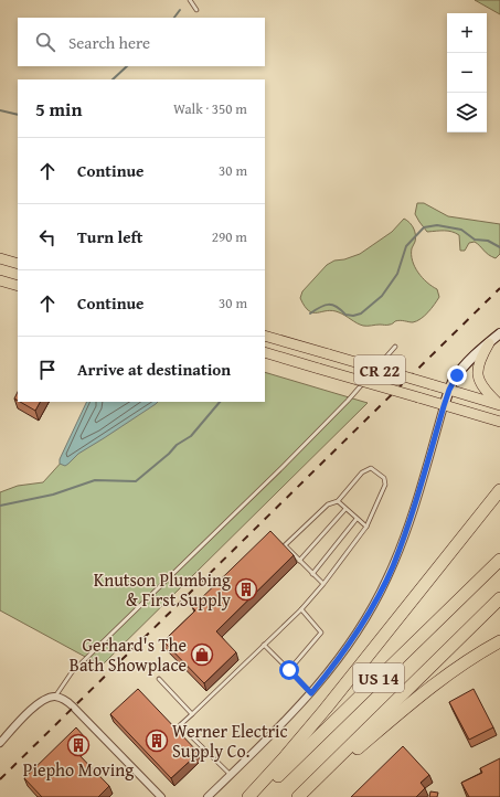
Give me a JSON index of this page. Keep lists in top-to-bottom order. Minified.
{"streets":{"highway":["US 14"],"main road":["CR 22"]},"places":{"building":["Knutson Plumbing & First Supply","Werner Electric Supply Co.","Piepho Moving"],"shop":["Gerhard's The Bath Showplace"]},"page":{"map_buttons":["+","−"],"search":"Search here","heading":["5 min","Walk · 350 m"],"list":[["Continue","30 m"],["Turn left","290 m"],["Continue","30 m"],"Arrive at destination"]}}
